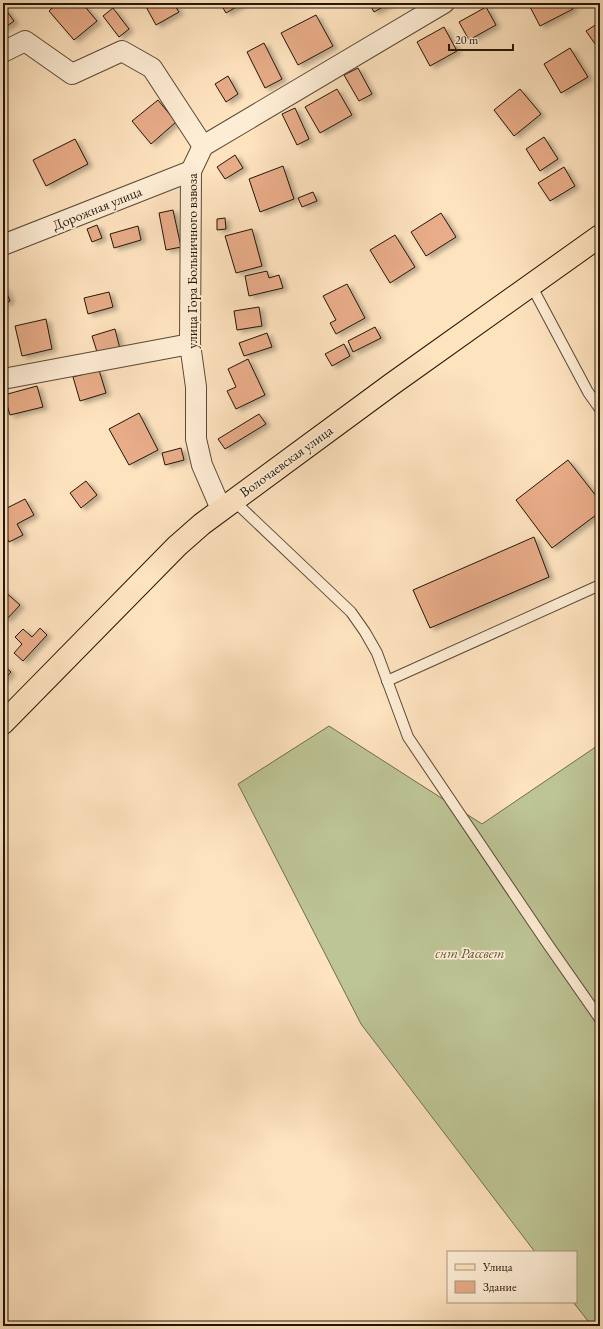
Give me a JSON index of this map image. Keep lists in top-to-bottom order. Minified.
{"streets":{"main road":["Волочаевская улица"],"street":["Дорожная улица","улица Гора Больничного взвоза"]},"crossings":[["Дорожная улица","улица Гора Больничного взвоза"],["улица Гора Больничного взвоза","Волочаевская улица"]],"parks":["снт Рассвет"],"legend":["Улица","Здание"],"scale_bar":"20 m"}
